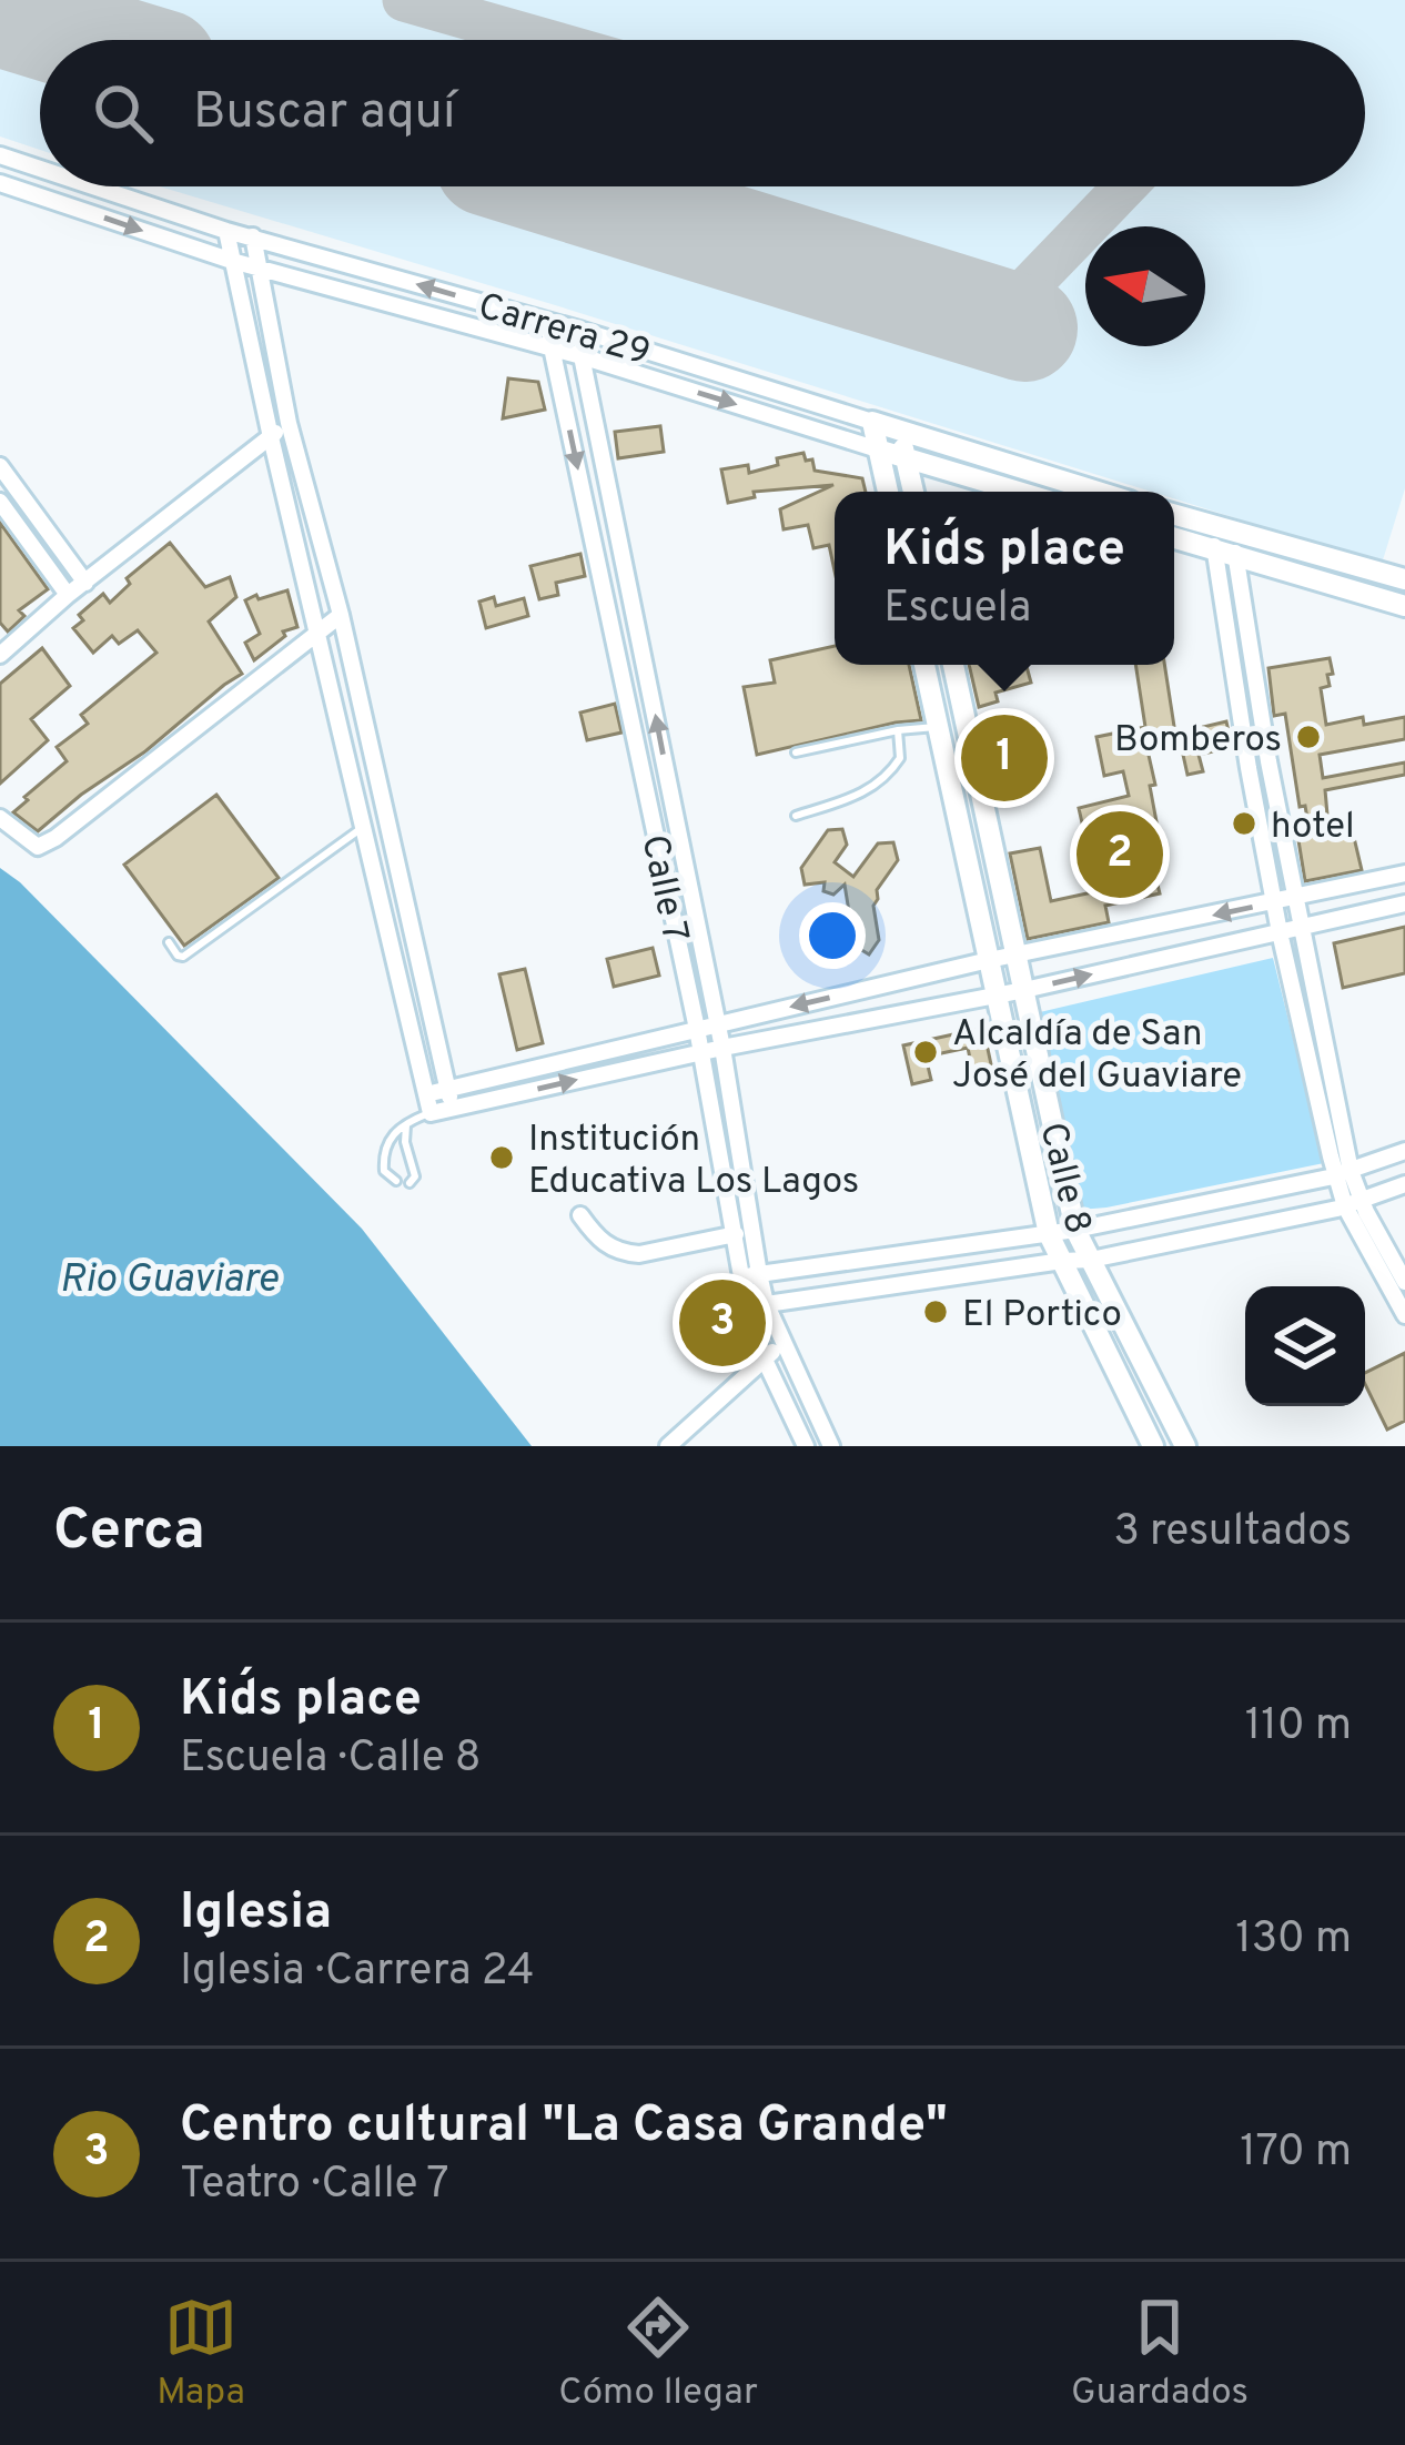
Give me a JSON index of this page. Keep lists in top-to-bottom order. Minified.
{"streets":{"main road":["Carrera 29","Calle 8"],"street":["Calle 7"]},"crossings":[["Carrera 29","Calle 7"]],"water":["Rio Guaviare"],"places":["Bomberos","hotel","Alcaldía de San José del Guaviare","Institución Educativa Los Lagos","El Portico"],"north":"left","page":{"search":"Buscar aquí","popup":["Kid´s place","Escuela"],"pins":["1","2","3"],"heading":["Cerca","3 resultados"],"list":[{"mark":"1","name":"Kid´s place","note":"Escuela · Calle 8","value":"110 m"},{"mark":"2","name":"Iglesia","note":"Iglesia · Carrera 24","value":"130 m"},{"mark":"3","name":"Centro cultural \"La Casa Grande\"","note":"Teatro · Calle 7","value":"170 m"}],"nav":["Mapa","Cómo llegar","Guardados"]}}
